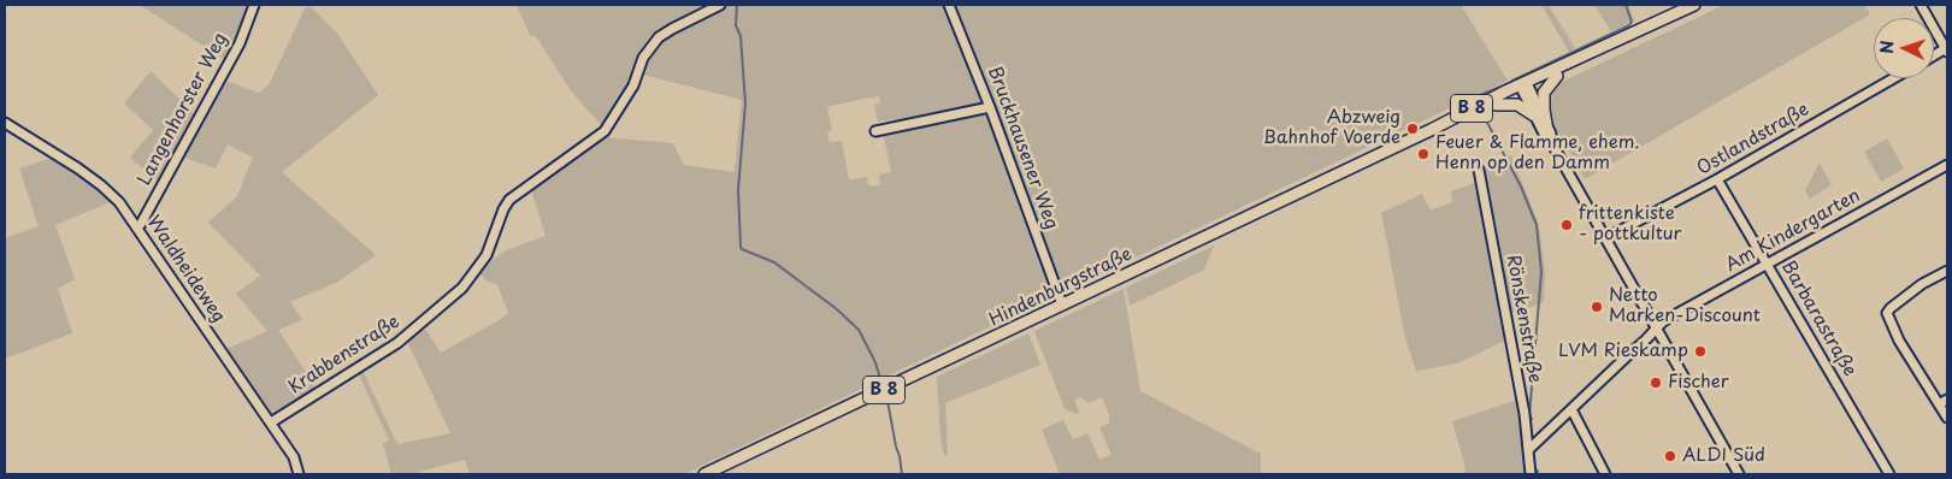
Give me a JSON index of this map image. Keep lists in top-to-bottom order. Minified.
{"streets":{"main road":["B 8","Hindenburgstraße"],"street":["Langenhorster Weg","Ostlandstraße","Bruckhausener Weg","Am Kindergarten","Waldheideweg","Rönskenstraße","Barbarastraße","Krabbenstraße"]},"crossings":[["Langenhorster Weg","Waldheideweg"],["Ostlandstraße","Barbarastraße"],["Bruckhausener Weg","Hindenburgstraße"],["Am Kindergarten","Rönskenstraße"],["Am Kindergarten","Barbarastraße"],["Waldheideweg","Krabbenstraße"]],"places":["Abzweig Bahnhof Voerde","Feuer & Flamme, ehem. Henn op den Damm","frittenkiste - pottkultur","Netto Marken-Discount","LVM Rieskamp","Fischer","ALDI Süd"],"north":"left"}
